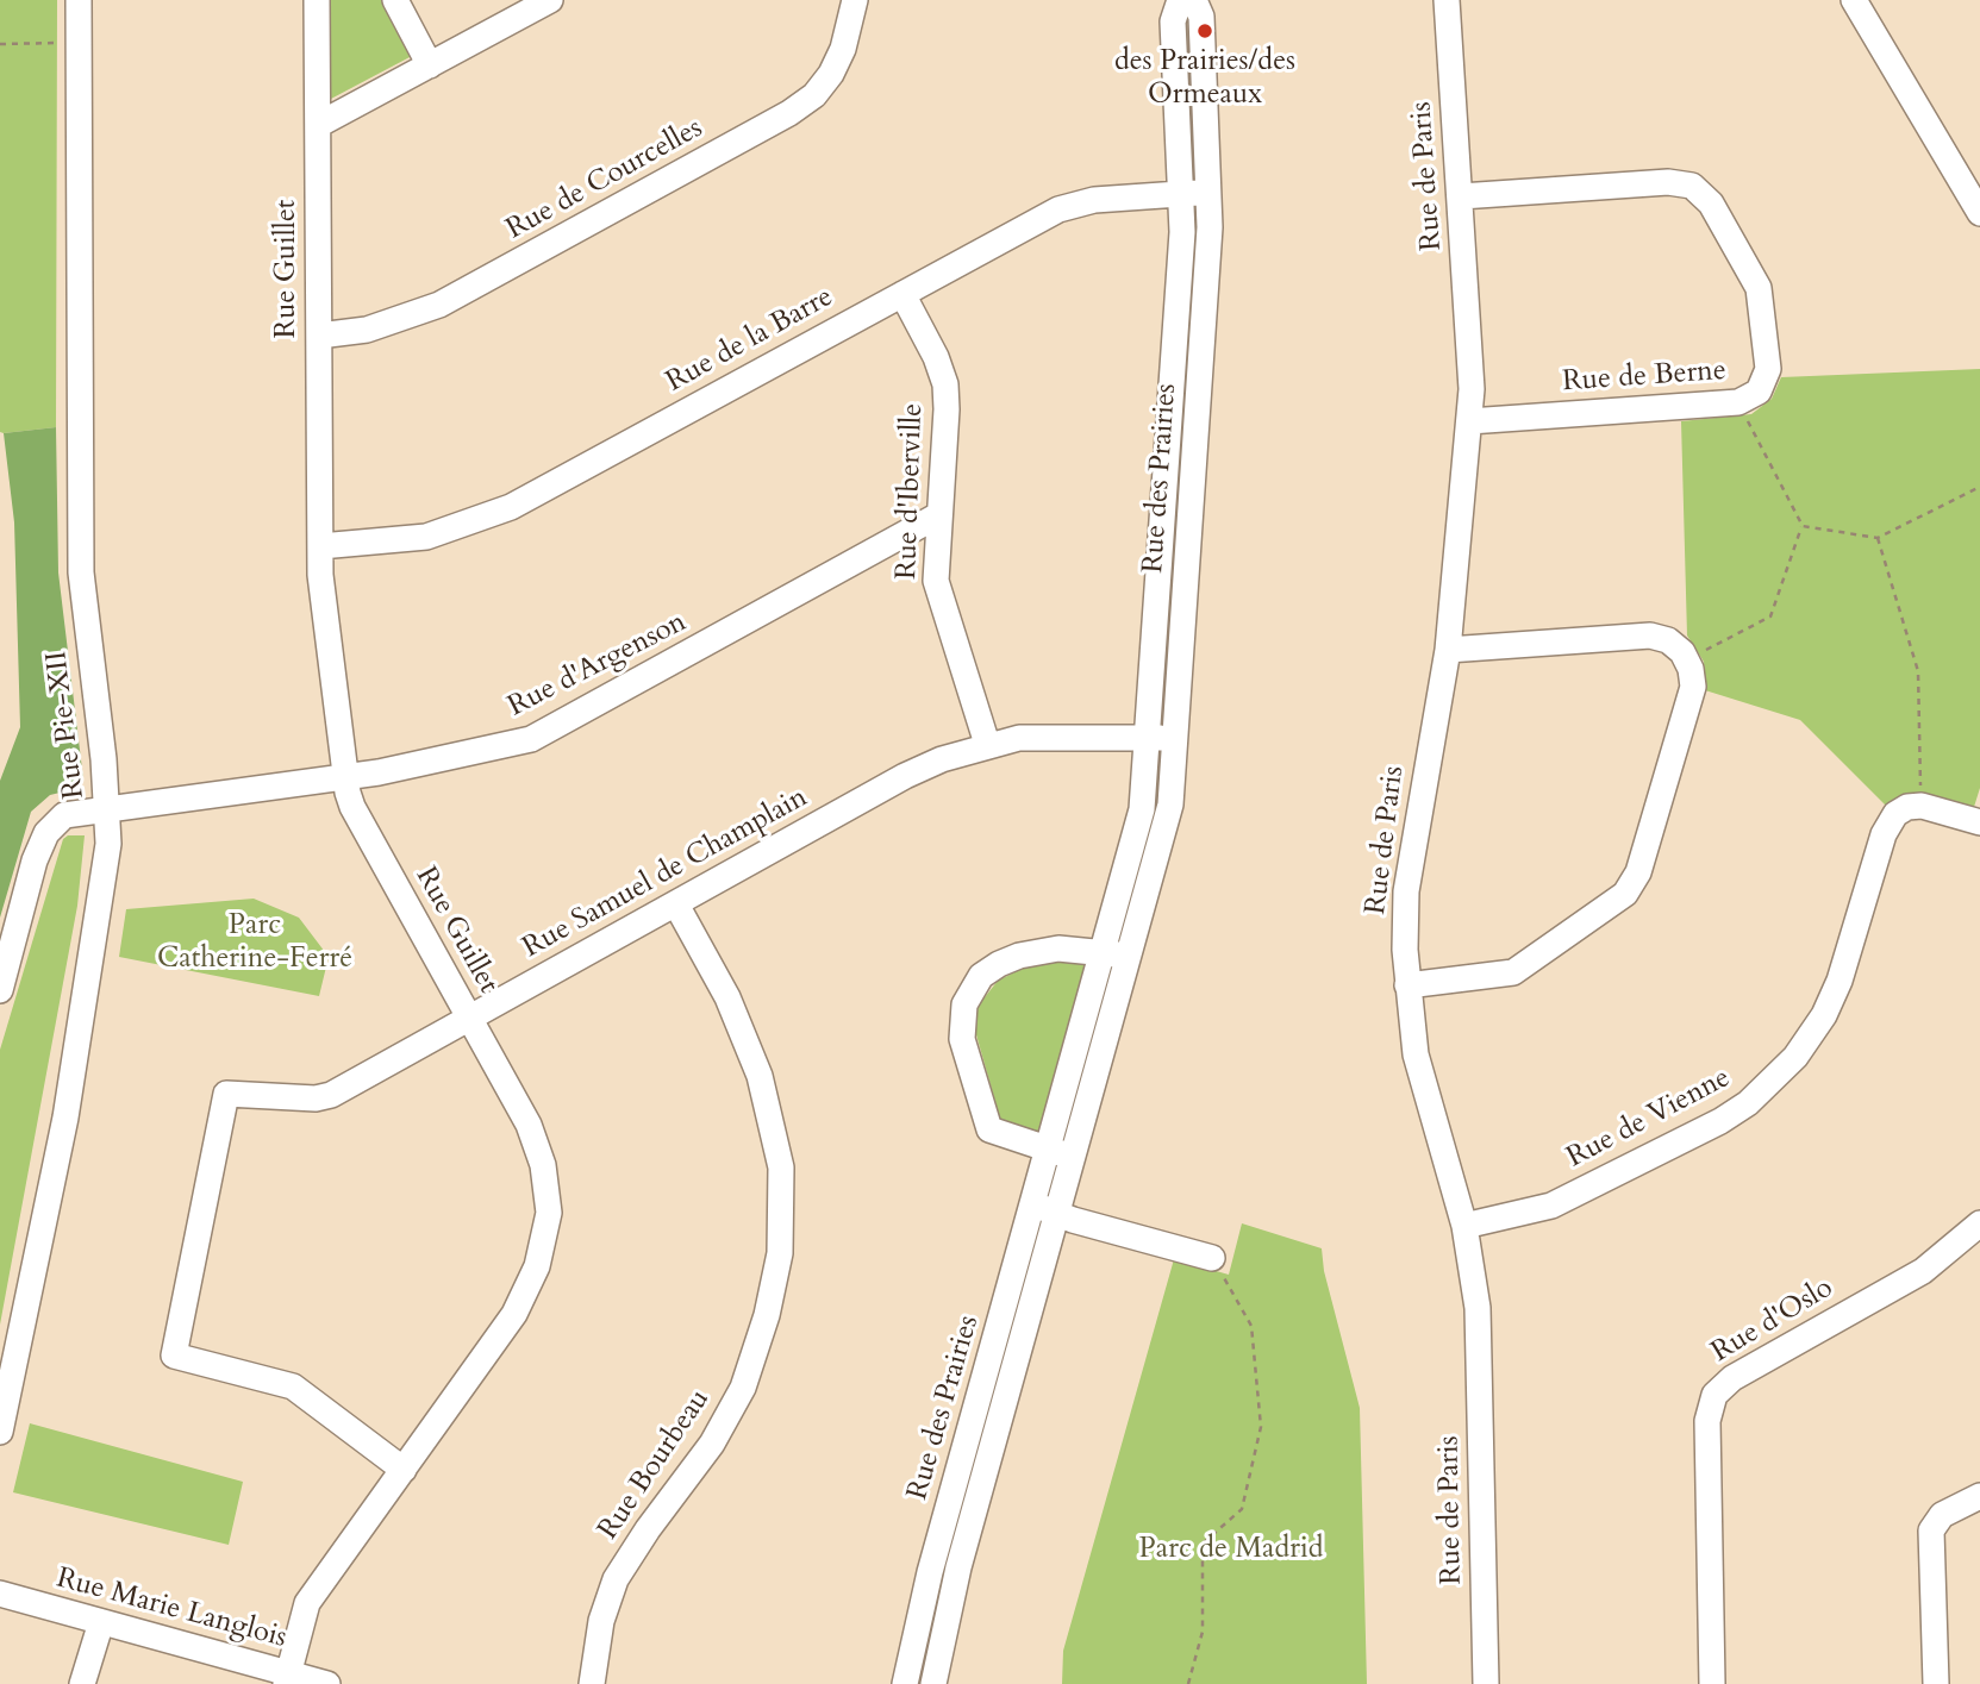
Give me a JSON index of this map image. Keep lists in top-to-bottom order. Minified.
{"streets":{"street":["Rue de Paris","Rue de Courcelles","Rue Guillet","Rue de la Barre","Rue de Berne","Rue des Prairies","Rue d'Iberville","Rue d'Argenson","Rue Pie-XII","Rue Samuel de Champlain","Rue de Vienne","Rue d'Oslo","Rue Bourbeau","Rue Marie Langlois"]},"crossings":[["Rue de Paris","Rue de Berne"],["Rue de Paris","Rue de Vienne"],["Rue de Courcelles","Rue Guillet"],["Rue Guillet","Rue de la Barre"],["Rue Guillet","Rue d'Argenson"],["Rue Guillet","Rue Samuel de Champlain"],["Rue Guillet","Rue Marie Langlois"],["Rue de la Barre","Rue des Prairies"],["Rue de la Barre","Rue d'Iberville"],["Rue des Prairies","Rue Samuel de Champlain"],["Rue d'Iberville","Rue d'Argenson"],["Rue d'Iberville","Rue Samuel de Champlain"],["Rue d'Argenson","Rue Pie-XII"],["Rue Samuel de Champlain","Rue Bourbeau"]],"parks":["Parc Catherine-Ferré","Parc de Madrid"],"places":["des Prairies/des Ormeaux"]}
